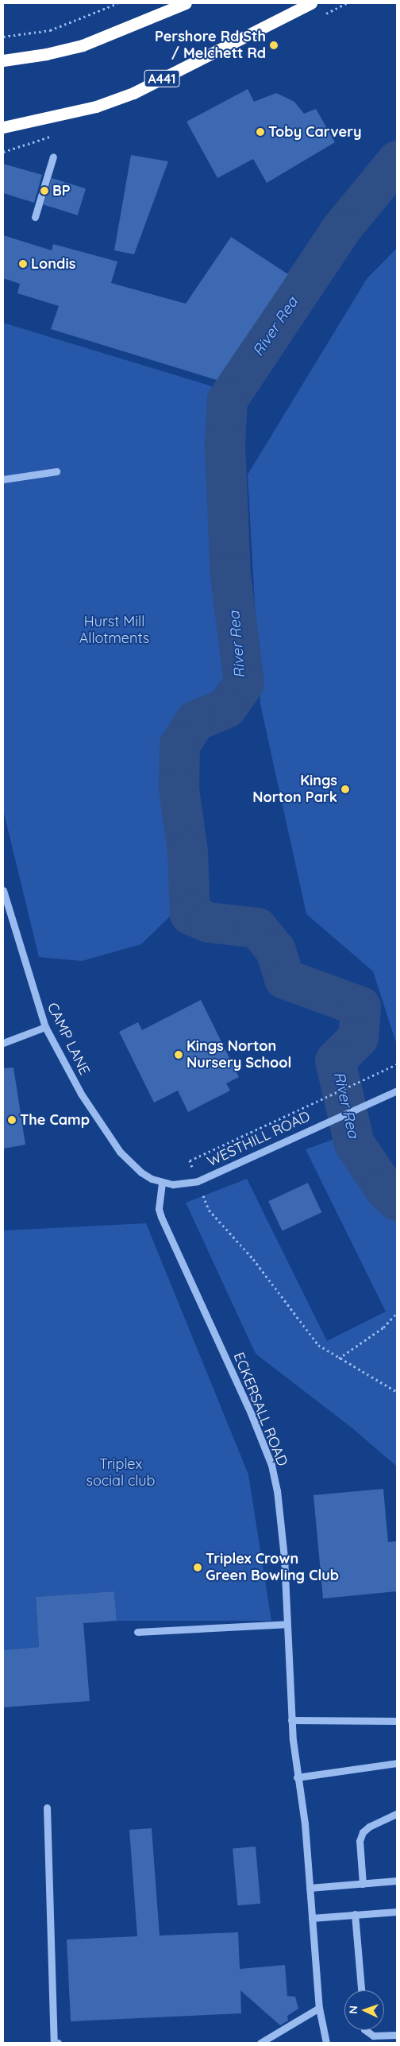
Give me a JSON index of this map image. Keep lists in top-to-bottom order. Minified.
{"streets":{"highway":["A441"],"street":["CAMP LANE","WESTHILL ROAD","ECKERSALL ROAD"]},"crossings":[["CAMP LANE","WESTHILL ROAD"],["WESTHILL ROAD","ECKERSALL ROAD"]],"water":["River Rea"],"parks":["Hurst Mill Allotments","Triplex social club"],"places":["Pershore Rd Sth / Melchett Rd","Toby Carvery","BP","Londis","Kings Norton Park","Kings Norton Nursery School","The Camp","Triplex Crown Green Bowling Club"],"north":"left"}
